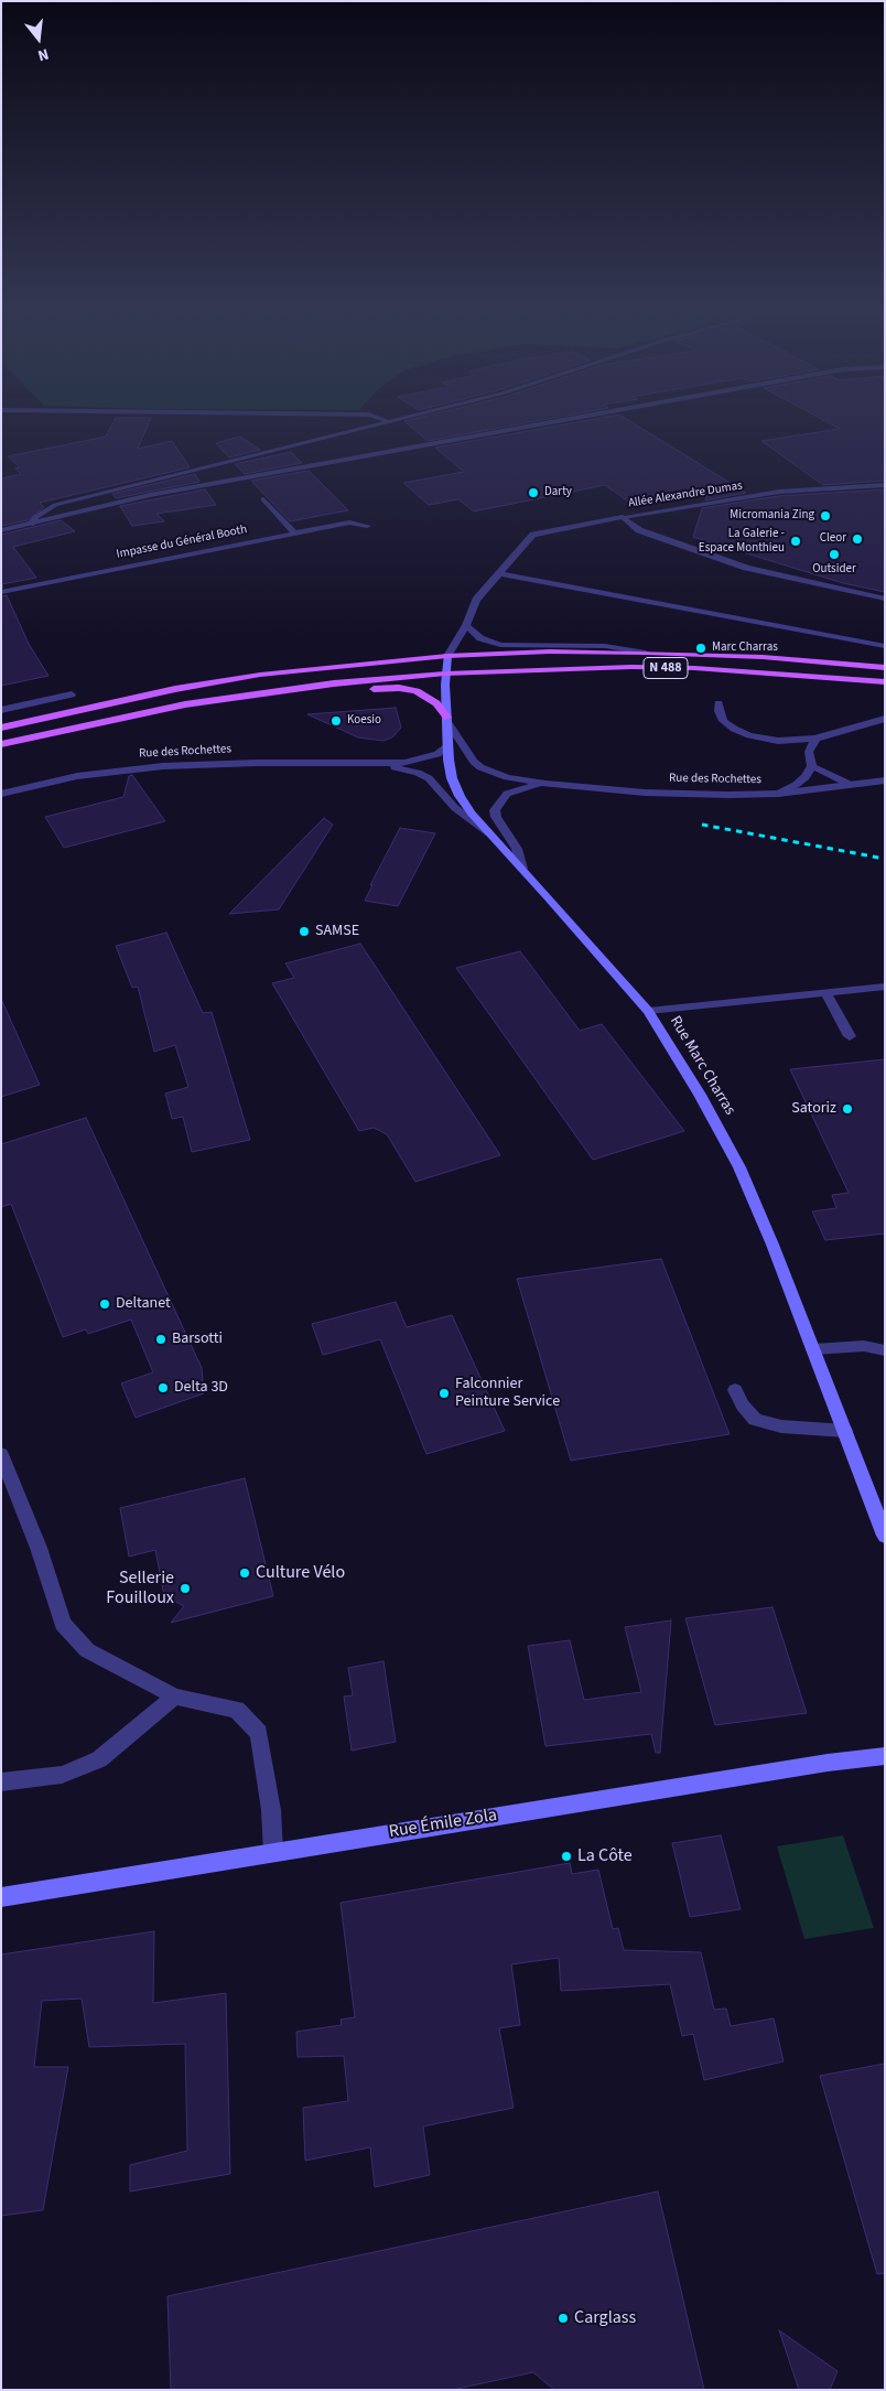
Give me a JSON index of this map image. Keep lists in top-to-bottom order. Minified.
{"streets":{"main road":["N 488","Rue Marc Charras","Rue Émile Zola"],"street":["Allée Alexandre Dumas","Impasse du Général Booth","Rue des Rochettes"]},"crossings":[["Allée Alexandre Dumas","N 488"],["Allée Alexandre Dumas","Rue Marc Charras"],["N 488","Rue Marc Charras"],["Rue des Rochettes","Rue Marc Charras"]],"places":["Darty","Micromania Zing","Cleor","La Galerie - Espace Monthieu","Outsider","Marc Charras","Koesio","SAMSE","Satoriz","Deltanet","Barsotti","Delta 3D","Falconnier Peinture Service","Culture Vélo","Sellerie Fouilloux","La Côte","Carglass"],"north":"bottom"}
